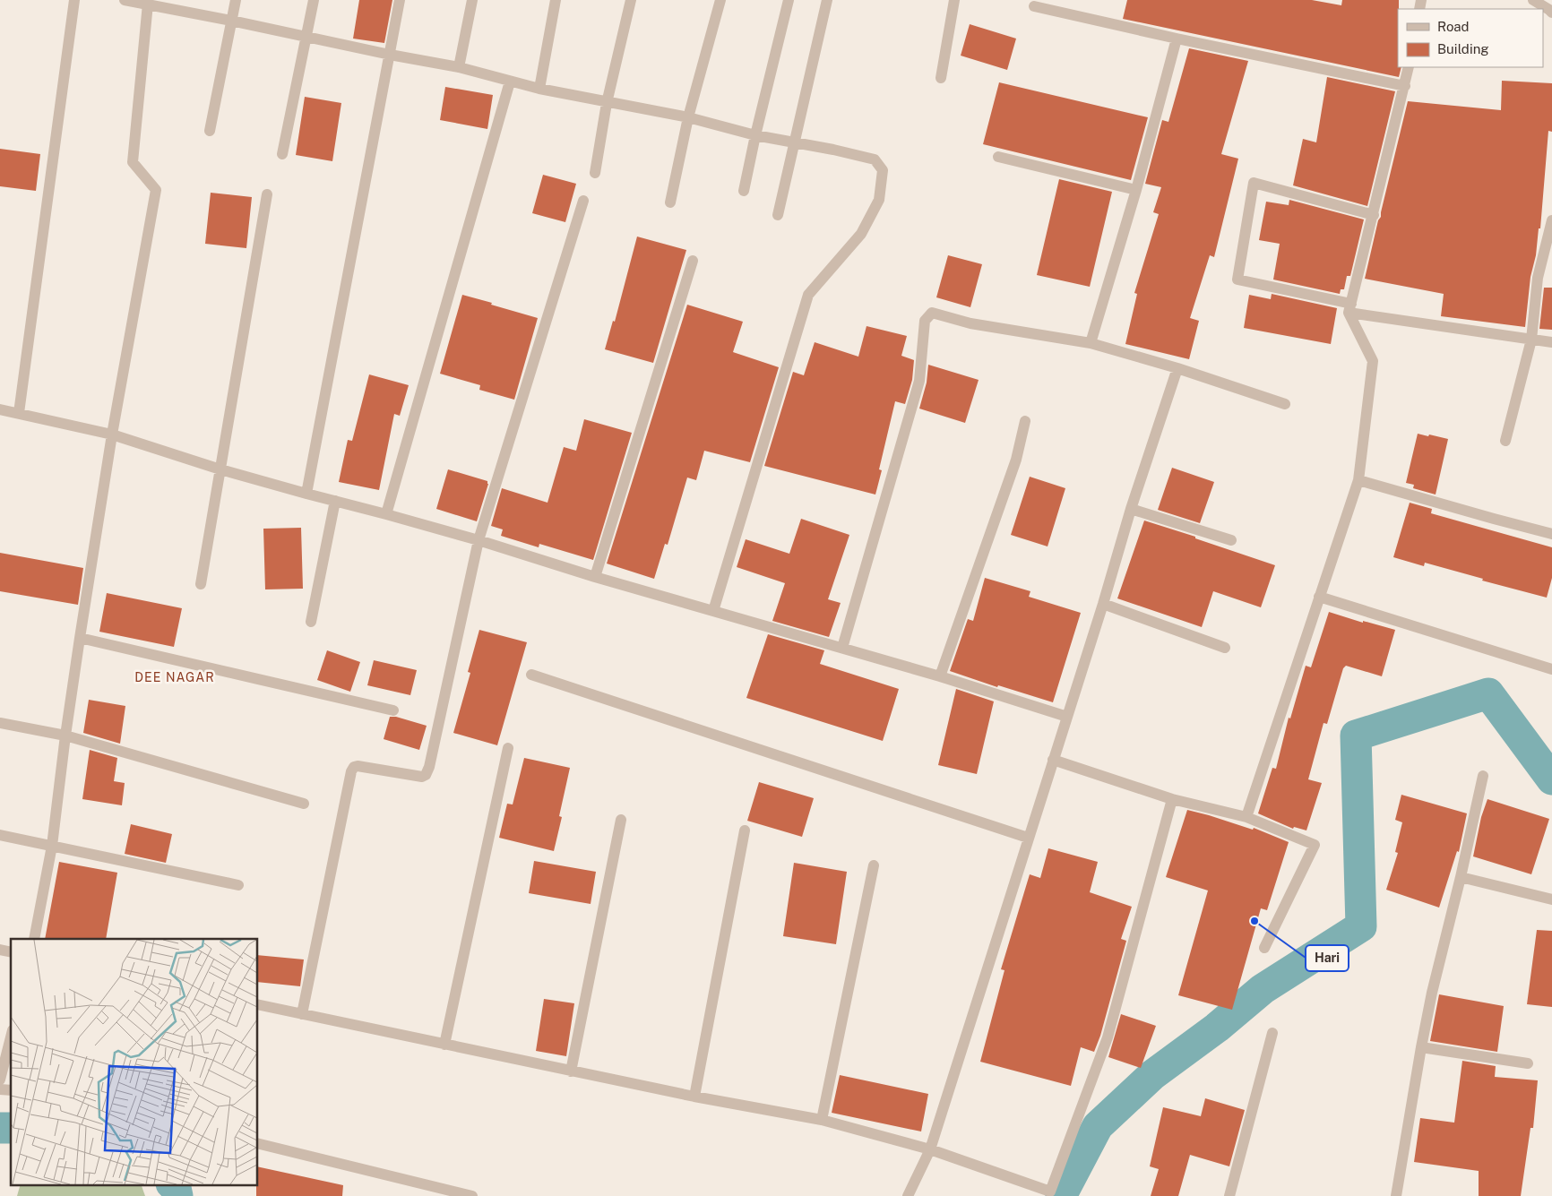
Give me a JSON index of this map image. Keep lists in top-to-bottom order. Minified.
{"districts":["DEE NAGAR"],"places":["Hari"],"legend":["Road","Building"]}
